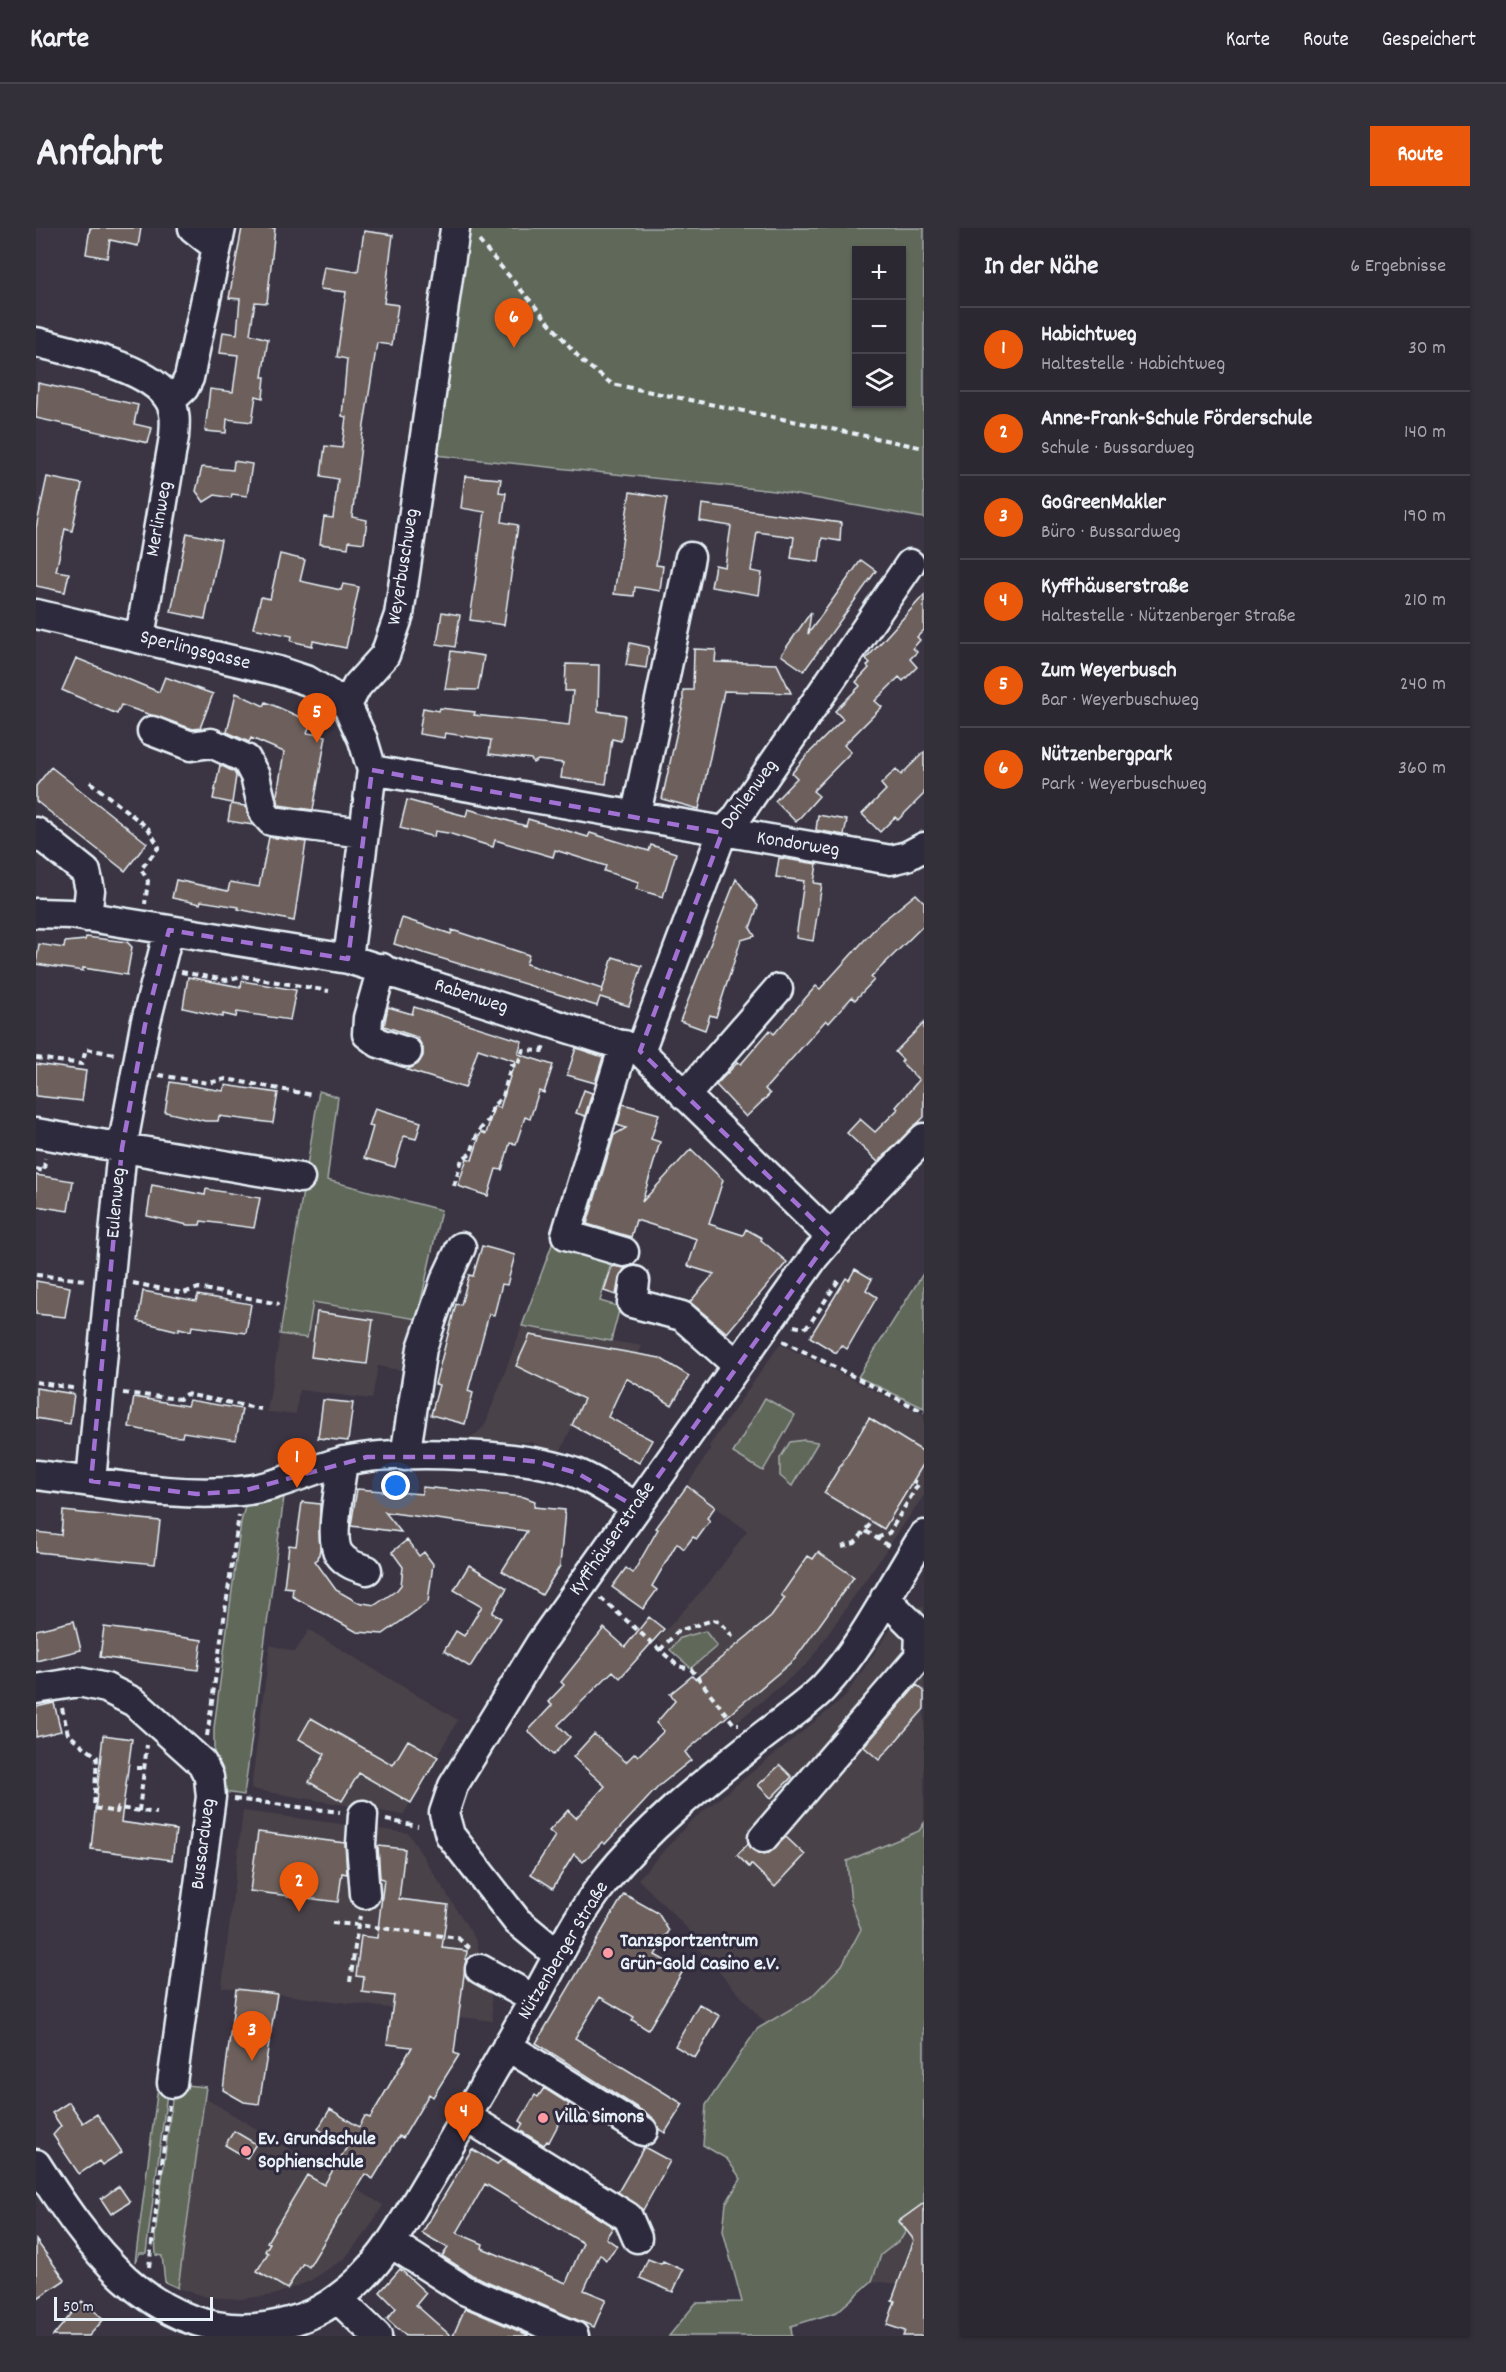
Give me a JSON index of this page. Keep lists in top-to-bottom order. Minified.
{"streets":{"street":["Merlinweg","Weyerbuschweg","Sperlingsgasse","Dohlenweg","Kondorweg","Rabenweg","Eulenweg","Kyffhäuserstraße","Bussardweg","Nützenberger Straße"]},"crossings":[["Merlinweg","Sperlingsgasse"],["Weyerbuschweg","Sperlingsgasse"],["Dohlenweg","Kondorweg"],["Dohlenweg","Rabenweg"],["Rabenweg","Eulenweg"],["Rabenweg","Kyffhäuserstraße"],["Kyffhäuserstraße","Nützenberger Straße"]],"places":["Tanzsportzentrum Grün-Gold Casino e.V.","Villa Simons","Ev. Grundschule Sophienschule"],"scale_bar":"50 m","page":{"header":"Karte","nav":["Karte","Route","Gespeichert"],"title":"Anfahrt","buttons":"Route","heading":["In der Nähe","6 Ergebnisse"],"map_buttons":["+","−"],"pins":["6","5","1","2","3","4"],"list":[{"mark":"1","name":"Habichtweg","note":"Haltestelle · Habichtweg","value":"30 m"},{"mark":"2","name":"Anne-Frank-Schule Förderschule","note":"Schule · Bussardweg","value":"140 m"},{"mark":"3","name":"GoGreenMakler","note":"Büro · Bussardweg","value":"190 m"},{"mark":"4","name":"Kyffhäuserstraße","note":"Haltestelle · Nützenberger Straße","value":"210 m"},{"mark":"5","name":"Zum Weyerbusch","note":"Bar · Weyerbuschweg","value":"240 m"},{"mark":"6","name":"Nützenbergpark","note":"Park · Weyerbuschweg","value":"360 m"}],"scale":"50 m"}}
